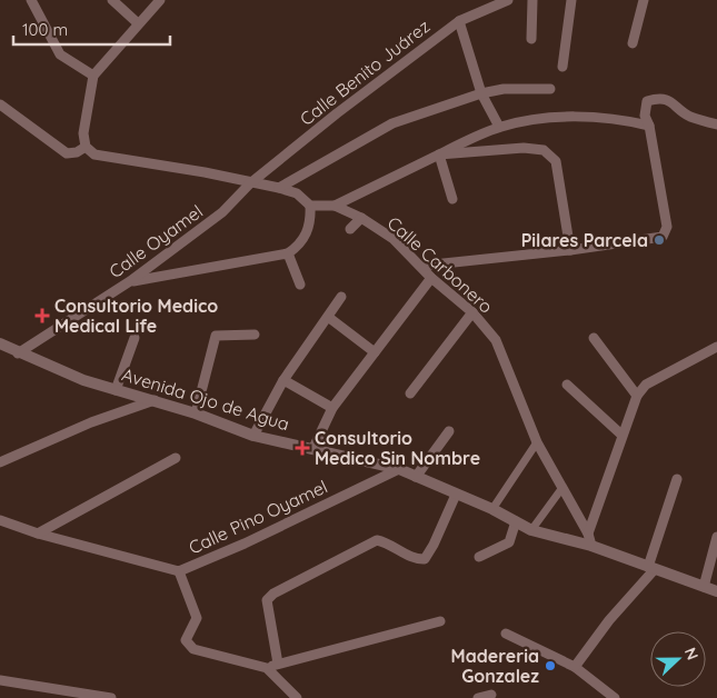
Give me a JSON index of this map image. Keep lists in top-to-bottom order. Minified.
{"streets":{"street":["Calle Benito Juárez","Calle Oyamel","Calle Carbonero","Avenida Ojo de Agua","Calle Pino Oyamel"]},"crossings":[["Calle Benito Juárez","Calle Oyamel"],["Calle Oyamel","Avenida Ojo de Agua"],["Calle Carbonero","Avenida Ojo de Agua"],["Avenida Ojo de Agua","Calle Pino Oyamel"]],"places":{"other":["Pilares Parcela","Madereria Gonzalez"],"health":["Consultorio Medico Medical Life","Consultorio Medico Sin Nombre"]},"scale_bar":"100 m","north":"right"}
